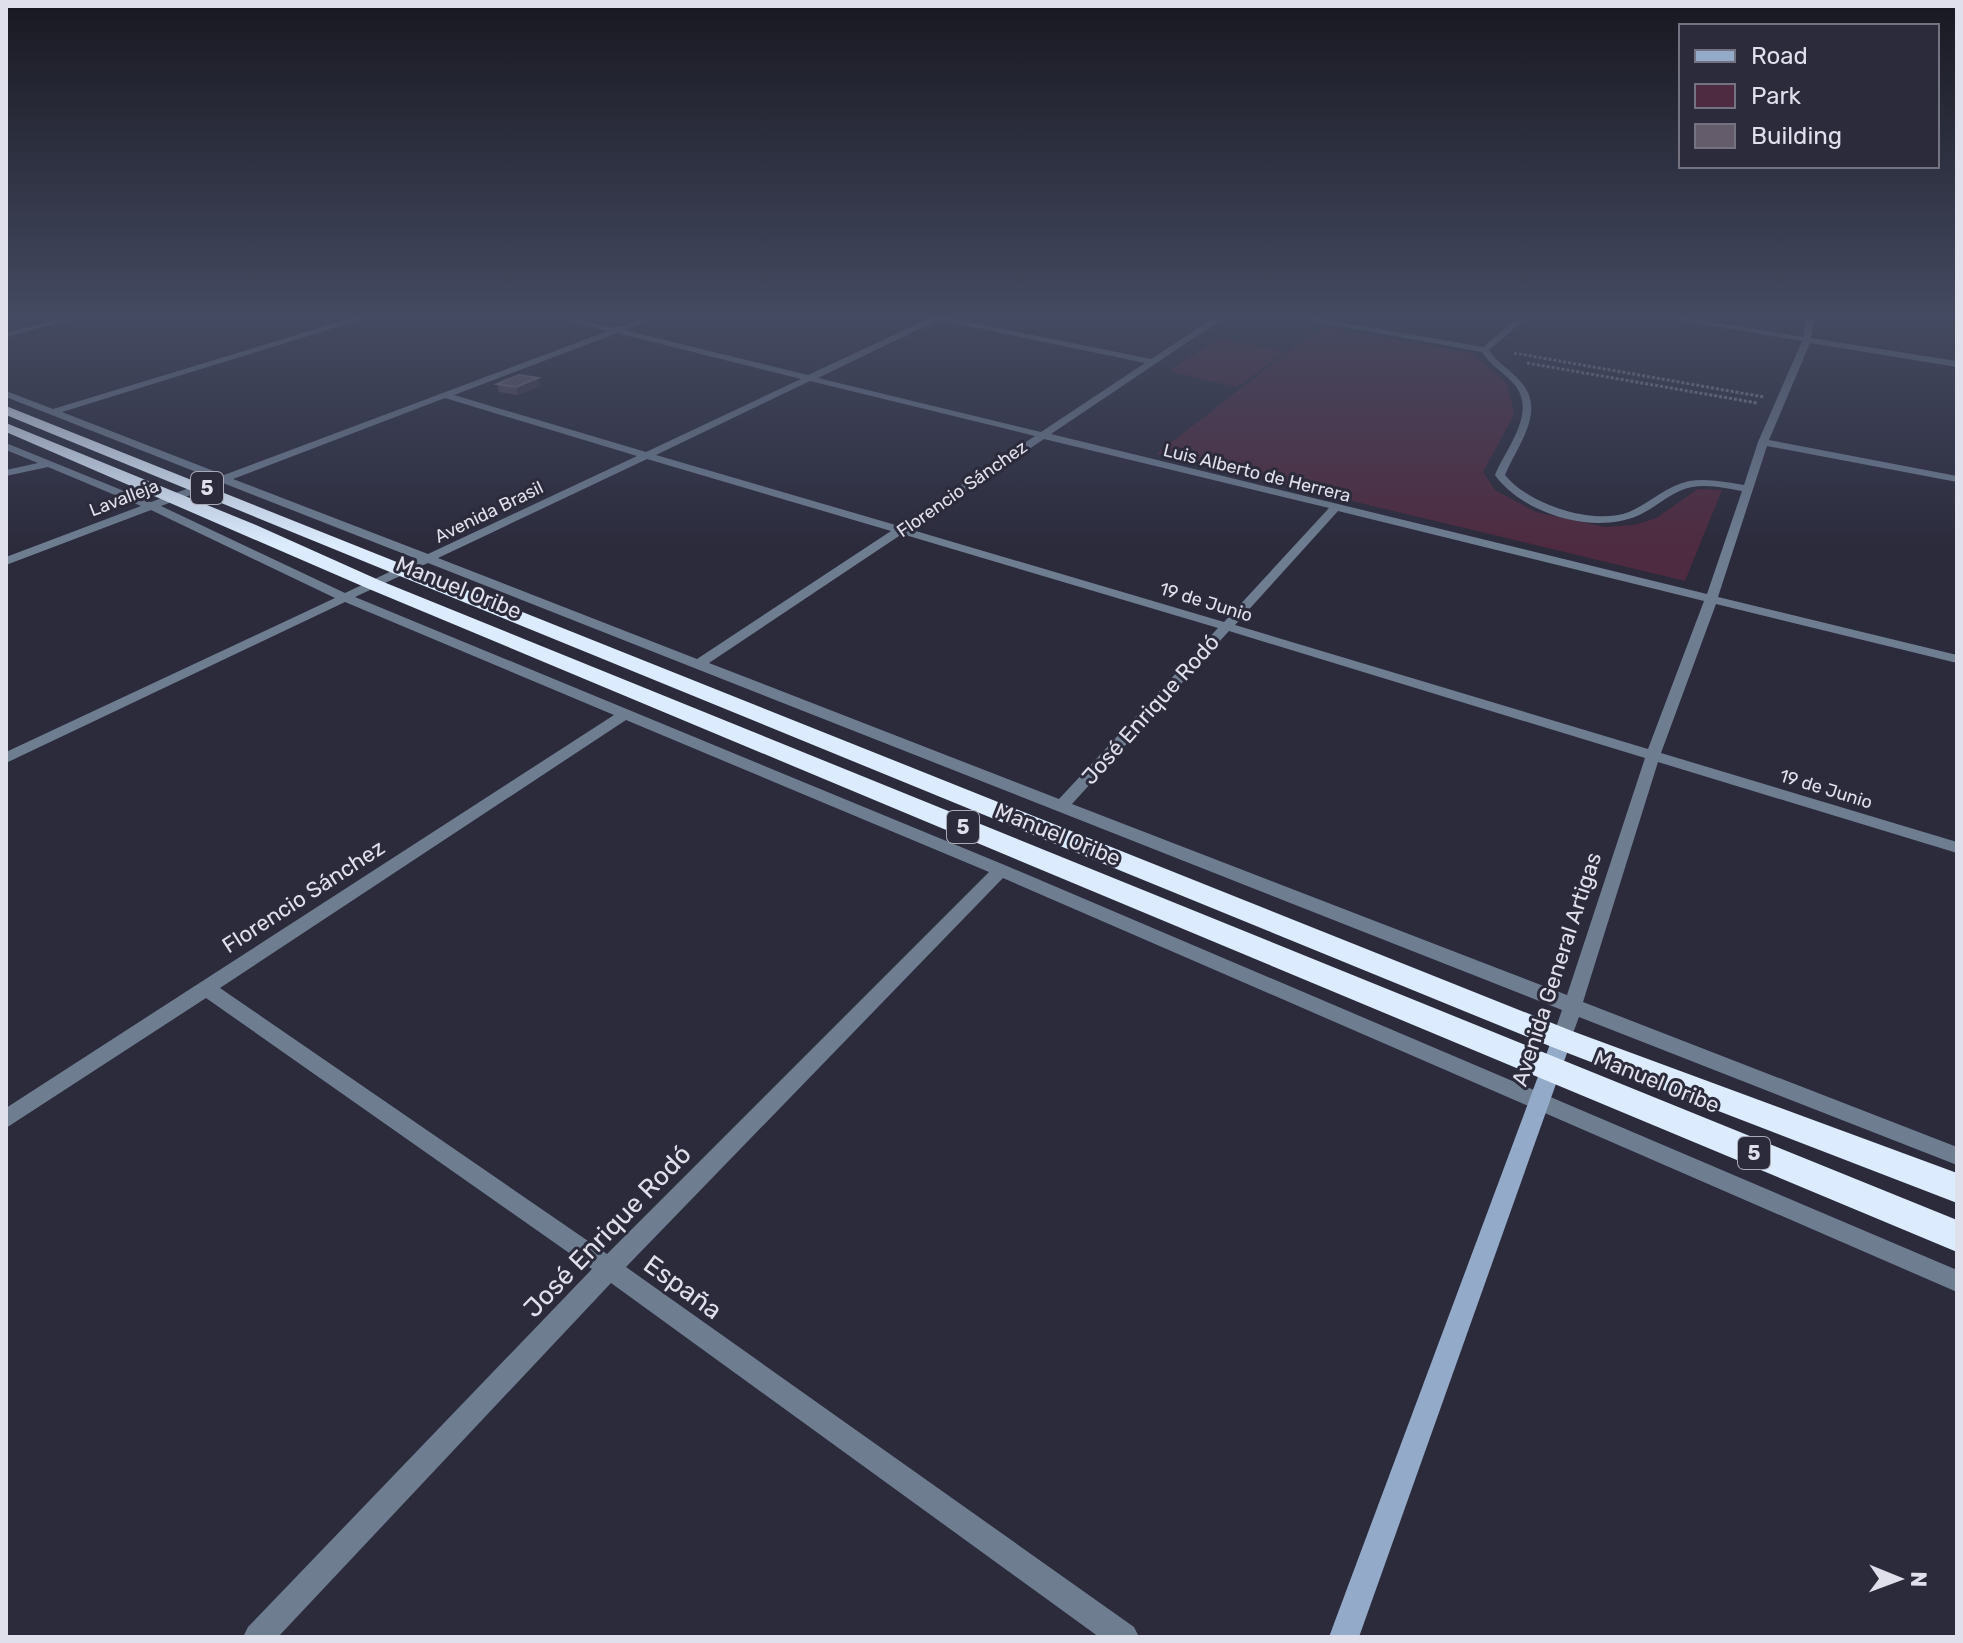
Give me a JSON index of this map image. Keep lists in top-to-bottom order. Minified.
{"streets":{"highway":["5","Manuel Oribe"],"main road":["Avenida General Artigas"],"street":["Luis Alberto de Herrera","Florencio Sánchez","Lavalleja","Avenida Brasil","19 de Junio","José Enrique Rodó","España"]},"crossings":[["Luis Alberto de Herrera","Florencio Sánchez"],["Luis Alberto de Herrera","José Enrique Rodó"],["Luis Alberto de Herrera","Avenida General Artigas"],["Florencio Sánchez","Manuel Oribe"],["Florencio Sánchez","19 de Junio"],["Florencio Sánchez","España"],["Lavalleja","Manuel Oribe"],["Lavalleja","19 de Junio"],["Avenida Brasil","Manuel Oribe"],["Avenida Brasil","19 de Junio"],["Manuel Oribe","José Enrique Rodó"],["Manuel Oribe","Avenida General Artigas"],["19 de Junio","José Enrique Rodó"],["19 de Junio","Avenida General Artigas"],["José Enrique Rodó","España"]],"legend":["Road","Park","Building"],"north":"right"}
